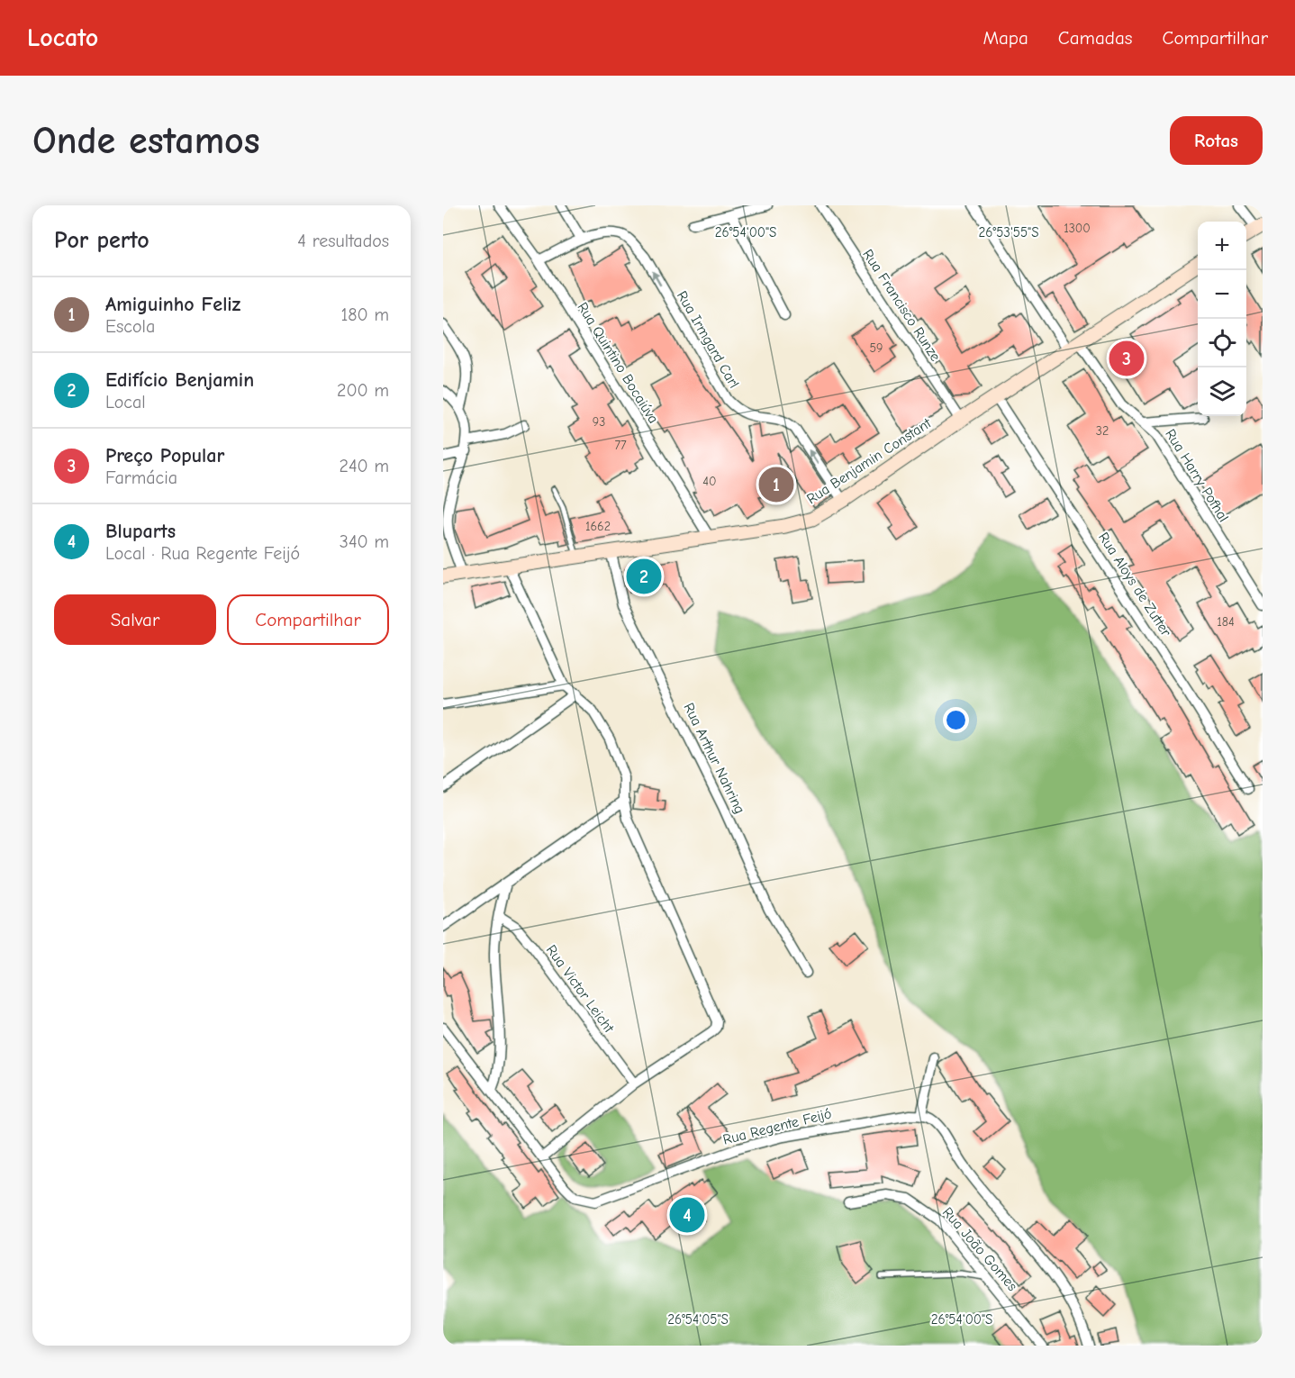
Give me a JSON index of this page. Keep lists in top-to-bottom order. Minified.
{"streets":{"main road":["Rua Benjamin Constant"],"street":["Rua Francisco Runze","Rua Irmgard Carl","Rua Quintino Bocaiúva","Rua Harry Pofhal","Rua Aloys de Zutter","Rua Arthur Nahring","Rua Victor Leicht","Rua Regente Feijó","Rua João Gomes"]},"crossings":[["Rua Francisco Runze","Rua Benjamin Constant"],["Rua Irmgard Carl","Rua Quintino Bocaiúva"],["Rua Irmgard Carl","Rua Benjamin Constant"],["Rua Quintino Bocaiúva","Rua Benjamin Constant"],["Rua Benjamin Constant","Rua Harry Pofhal"],["Rua Benjamin Constant","Rua Aloys de Zutter"],["Rua Benjamin Constant","Rua Arthur Nahring"]],"one_way":["Rua Irmgard Carl"],"house_numbers":["1300","59","93","32","77","40","1662","184"],"page":{"header":"Locato","nav":["Mapa","Camadas","Compartilhar"],"buttons":["Rotas",["Salvar","Compartilhar"]],"title":"Onde estamos","heading":["Por perto","4 resultados"],"map_buttons":["+","−"],"list":[{"mark":"1","name":"Amiguinho Feliz","note":"Escola","value":"180 m"},{"mark":"2","name":"Edifício Benjamin","note":"Local","value":"200 m"},{"mark":"3","name":"Preço Popular","note":"Farmácia","value":"240 m"},{"mark":"4","name":"Bluparts","note":"Local · Rua Regente Feijó","value":"340 m"}],"pins":["3","1","2","4"]},"coordinates":["26°54'00\"S","26°53'55\"S","26°54'05\"S"]}
